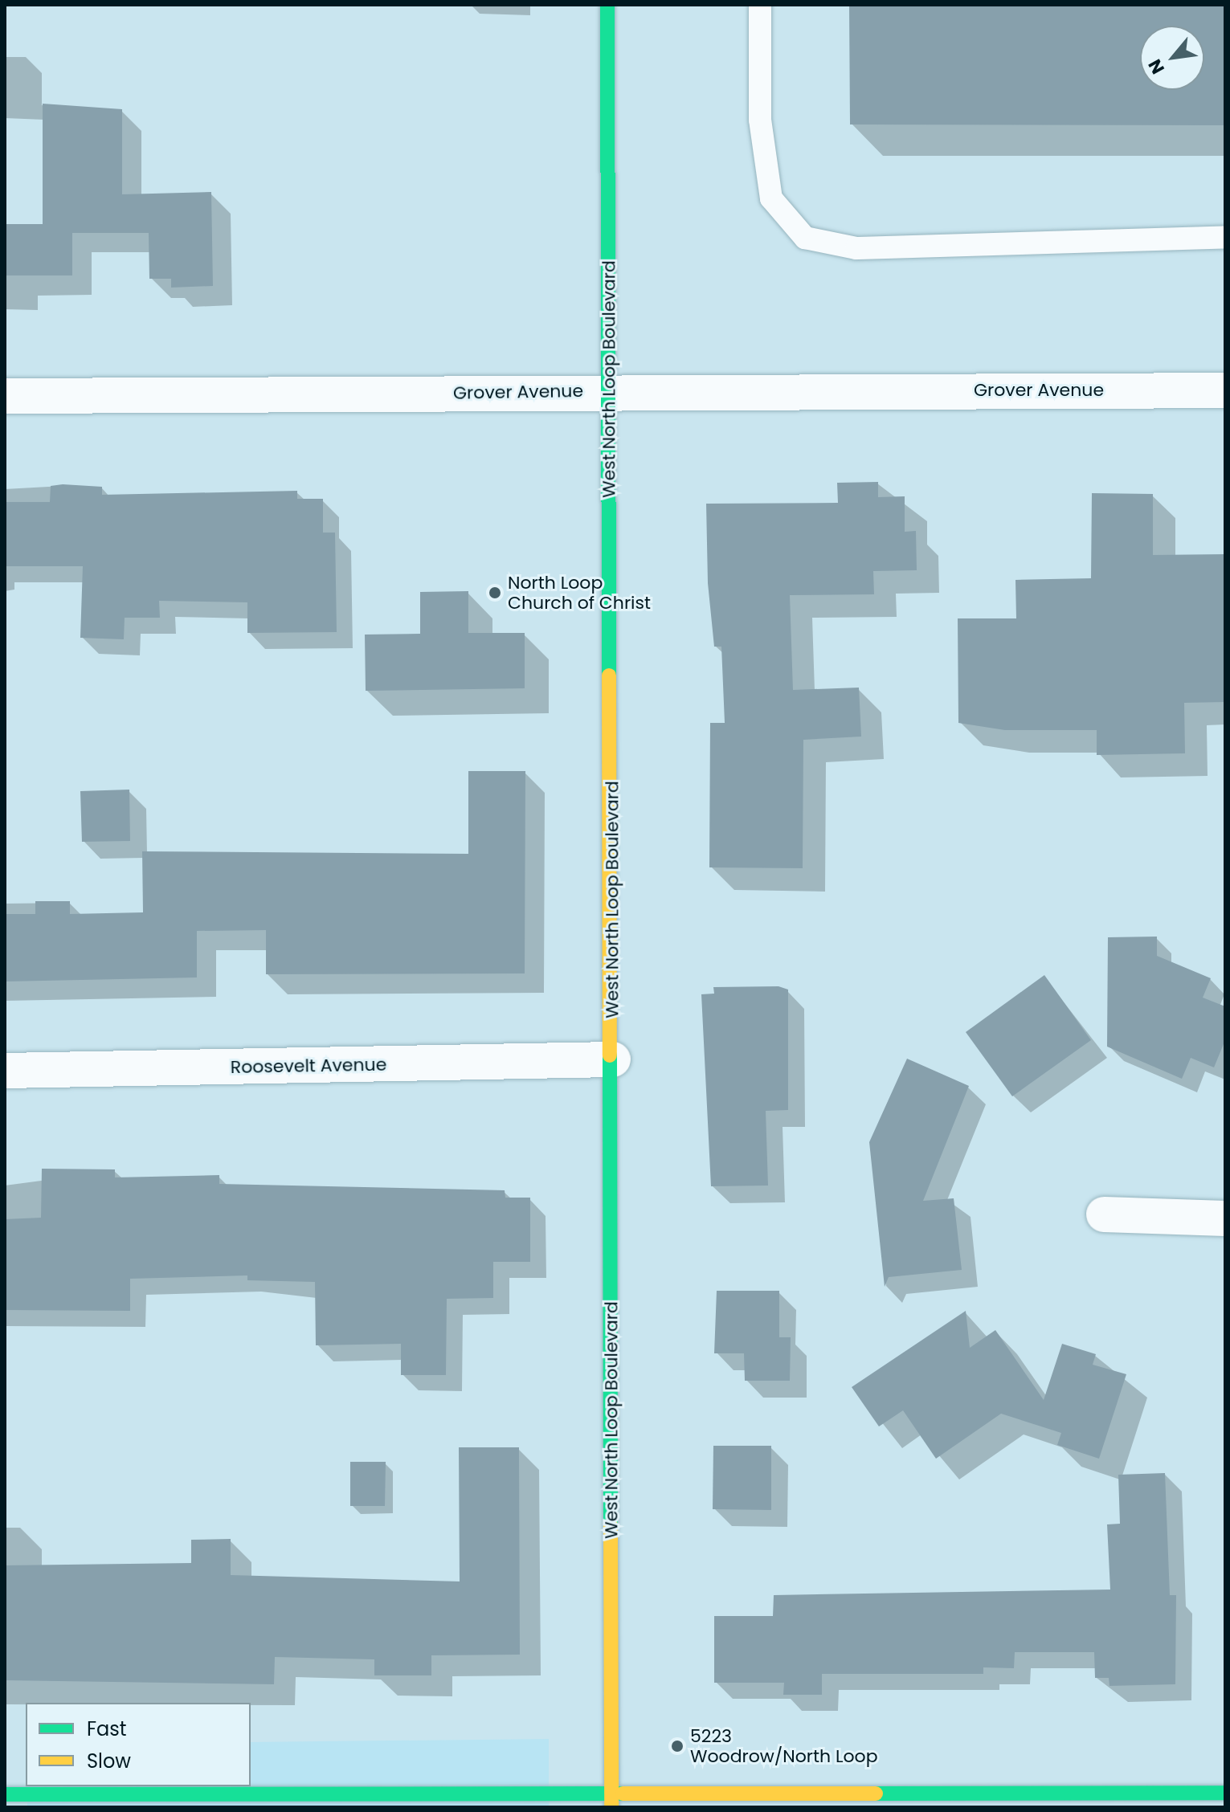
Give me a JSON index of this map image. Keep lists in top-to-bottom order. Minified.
{"streets":{"street":["West North Loop Boulevard","Grover Avenue","Roosevelt Avenue"]},"crossings":[["West North Loop Boulevard","Grover Avenue"],["West North Loop Boulevard","Roosevelt Avenue"]],"places":["North Loop Church of Christ","5223 Woodrow/North Loop"],"legend":["Fast","Slow"],"north":"bottom left"}
